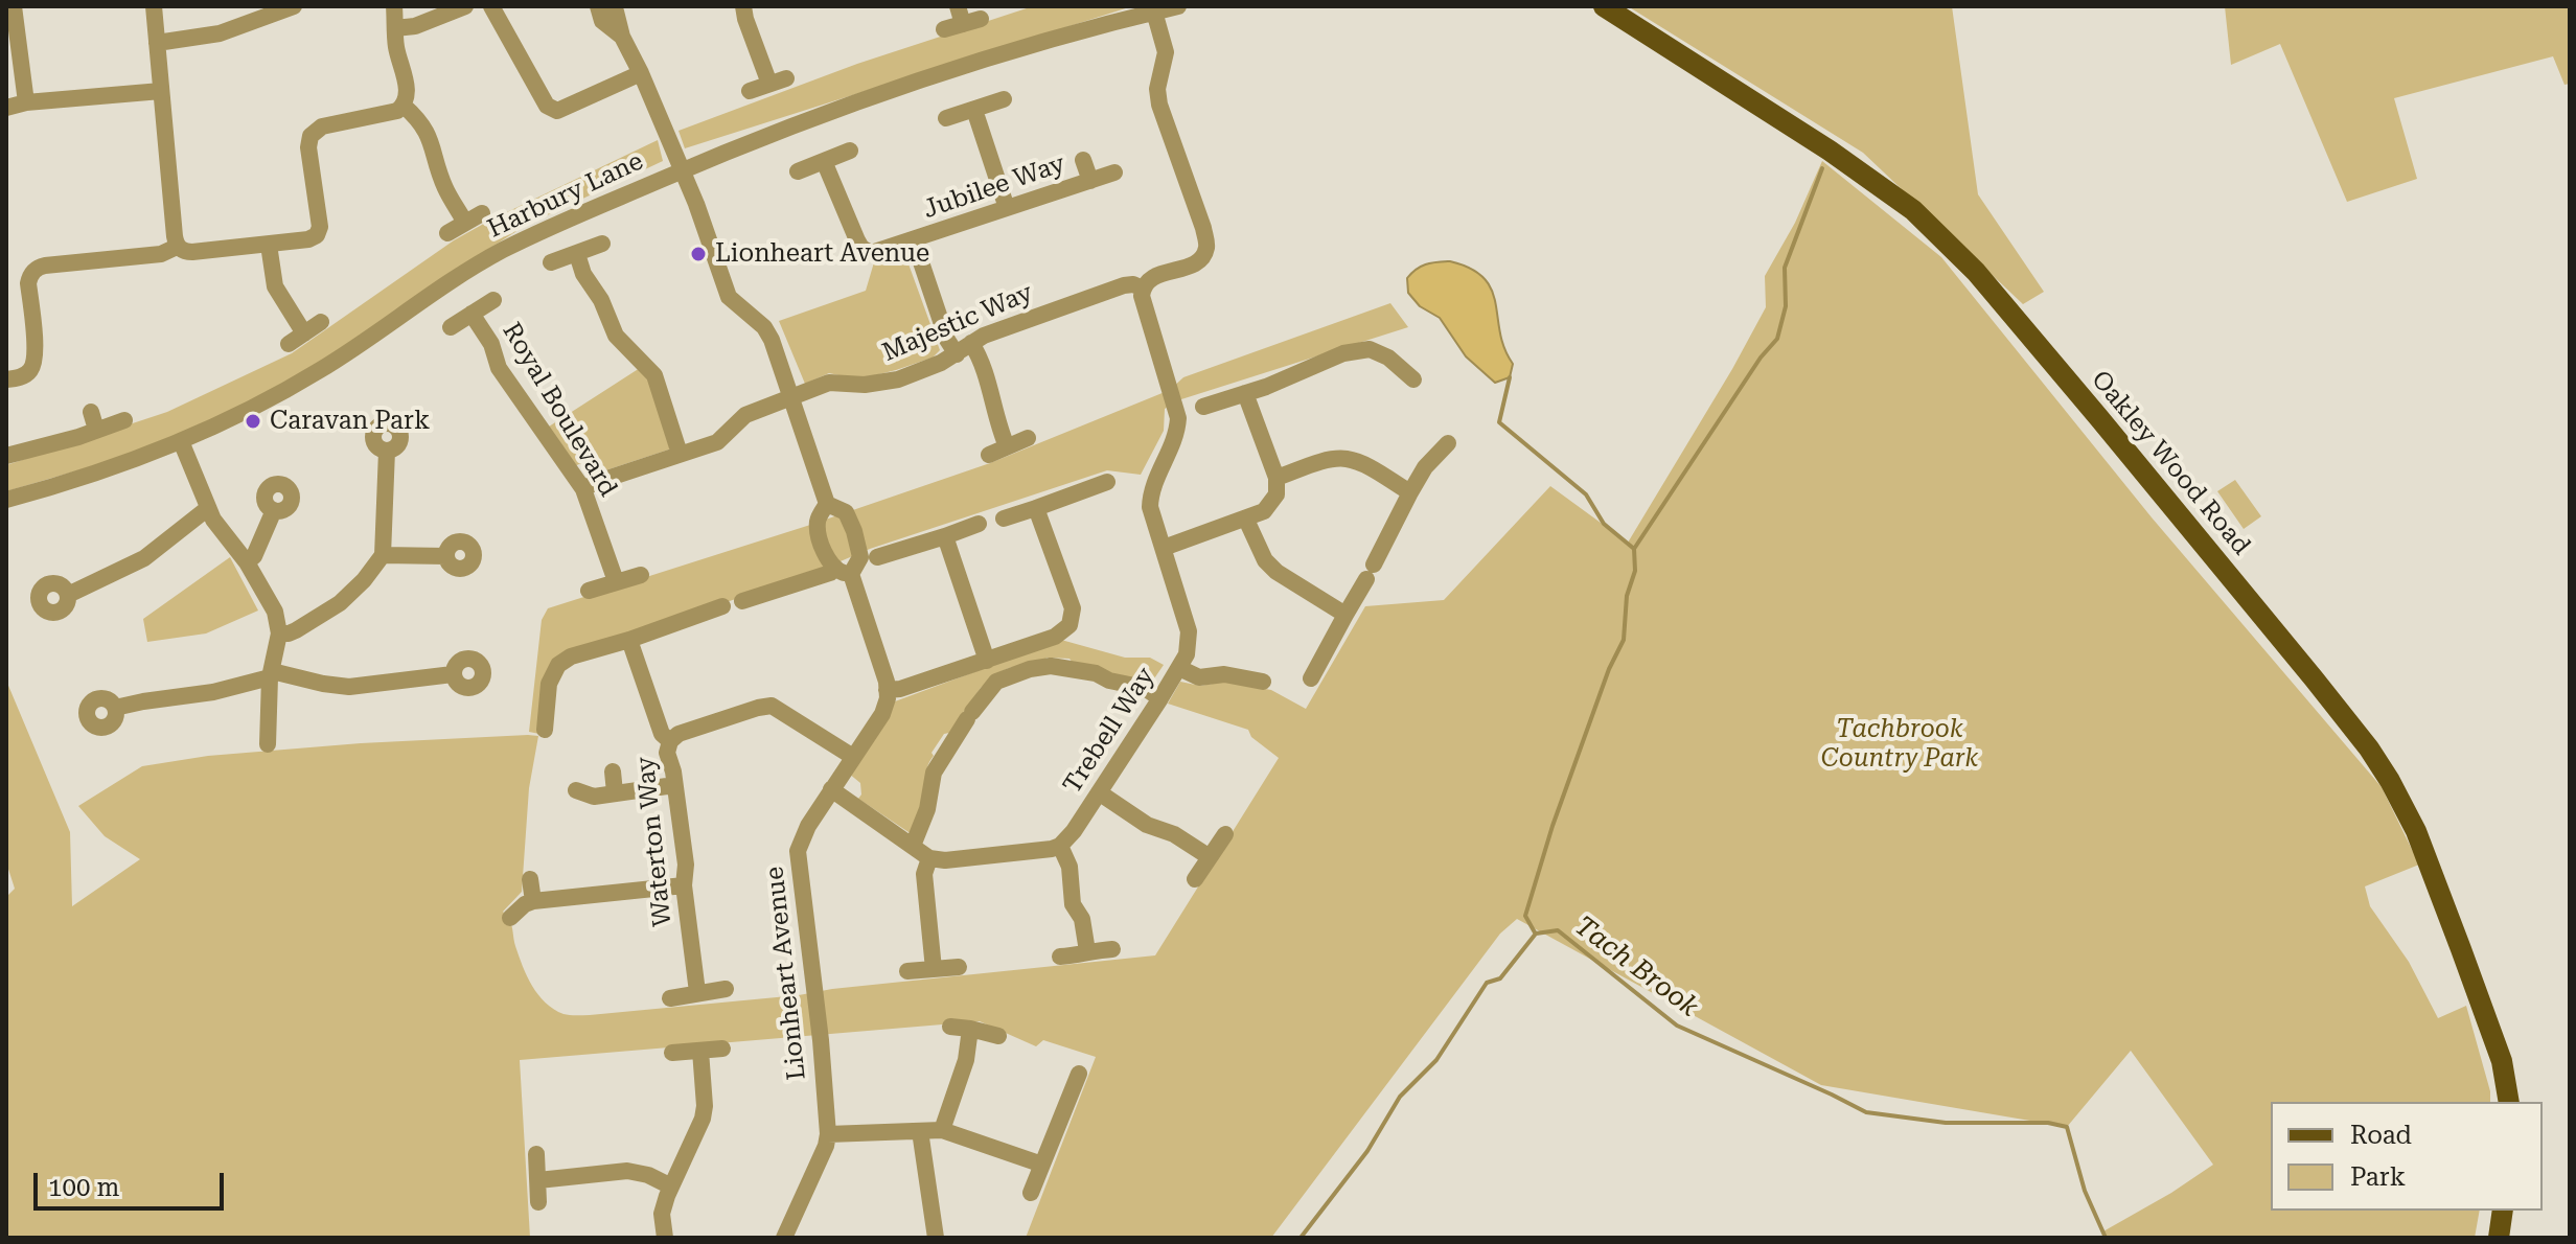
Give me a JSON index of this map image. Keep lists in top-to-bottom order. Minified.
{"streets":{"main road":["Oakley Wood Road"],"street":["Jubilee Way","Harbury Lane","Majestic Way","Royal Boulevard","Trebell Way","Waterton Way","Lionheart Avenue"]},"crossings":[["Jubilee Way","Majestic Way"],["Majestic Way","Royal Boulevard"],["Majestic Way","Trebell Way"],["Waterton Way","Lionheart Avenue"]],"water":["Tach Brook"],"parks":["Tachbrook Country Park"],"places":["Lionheart Avenue","Caravan Park"],"legend":["Road","Park"],"scale_bar":"100 m"}
